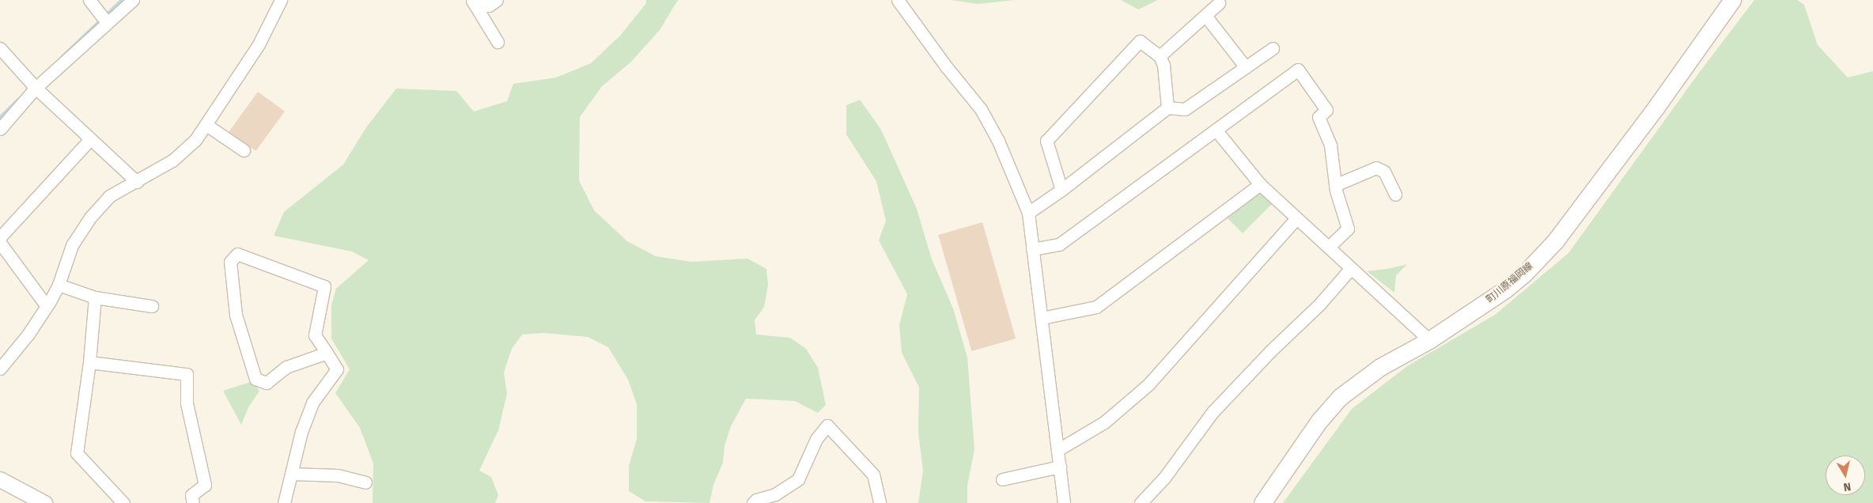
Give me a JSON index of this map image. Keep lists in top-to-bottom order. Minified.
{"streets":{"main road":["町川原福岡線"]},"north":"bottom"}
